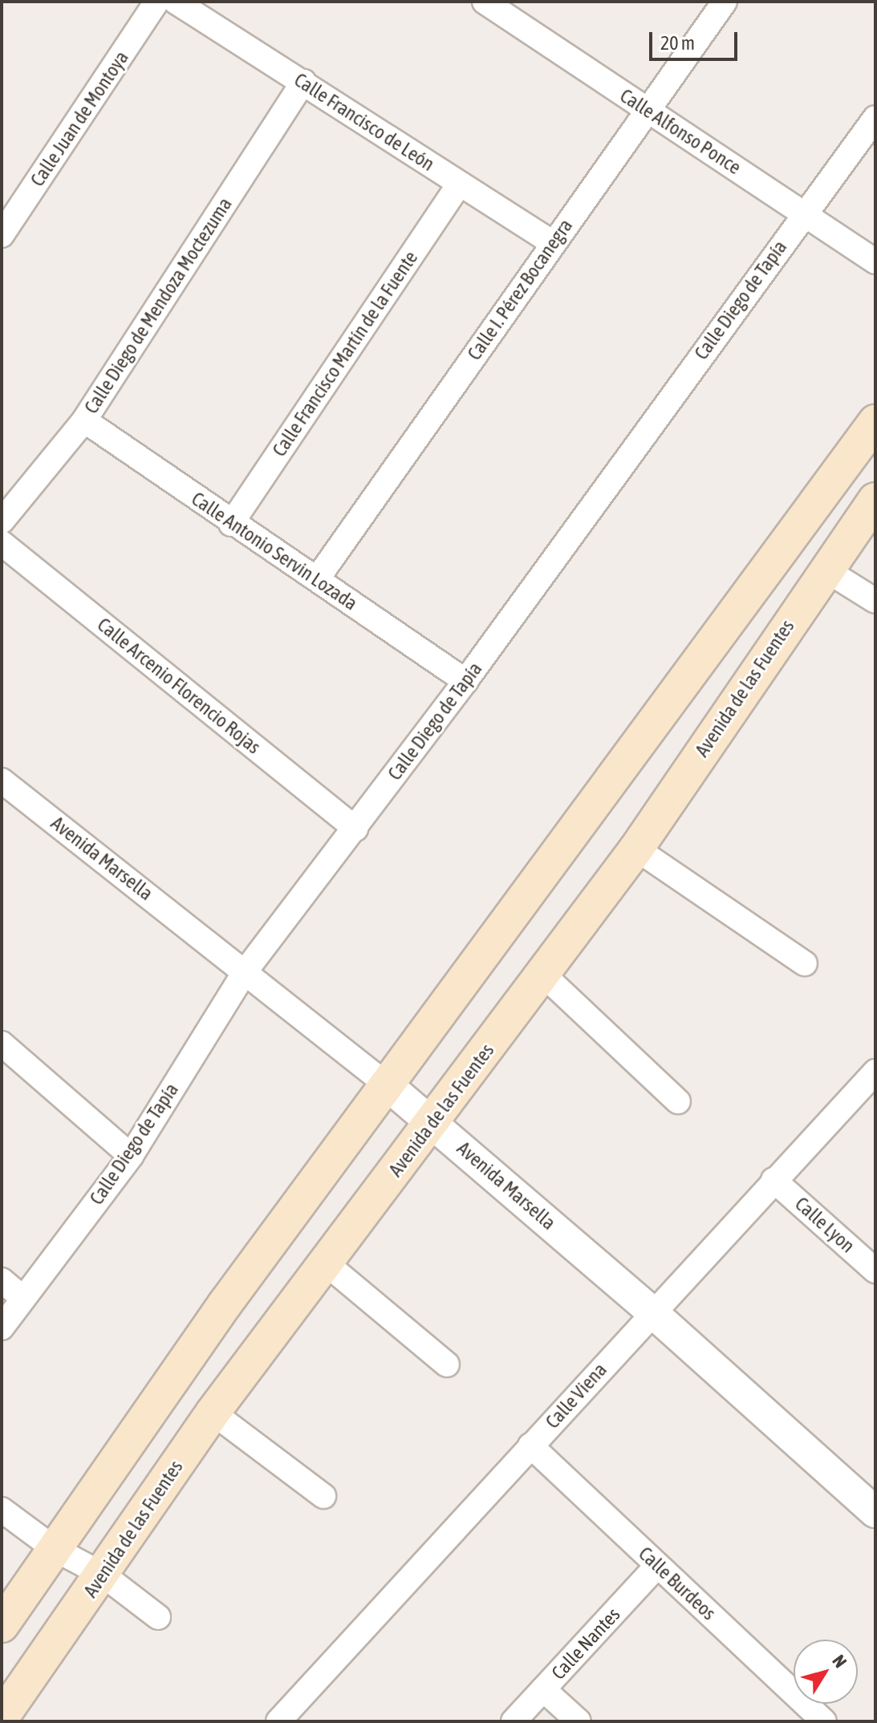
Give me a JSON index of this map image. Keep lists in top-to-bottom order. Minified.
{"streets":{"main road":["Avenida de las Fuentes"],"street":["Calle Juan de Montoya","Calle Francisco de León","Calle Alfonso Ponce","Calle I. Pérez Bocanegra","Calle Diego de Tapía","Calle Diego de Mendoza Moctezuma","Calle Francisco Martín de la Fuente","Calle Antonio Servin Lozada","Calle Arcenio Florencio Rojas","Avenida Marsella","Calle Lyon","Calle Viena","Calle Burdeos","Calle Nantes"]},"crossings":[["Calle Francisco de León","Calle I. Pérez Bocanegra"],["Calle Francisco de León","Calle Diego de Mendoza Moctezuma"],["Calle Francisco de León","Calle Francisco Martín de la Fuente"],["Calle Alfonso Ponce","Calle I. Pérez Bocanegra"],["Calle Alfonso Ponce","Calle Diego de Tapía"],["Calle I. Pérez Bocanegra","Calle Antonio Servin Lozada"],["Calle Diego de Tapía","Calle Antonio Servin Lozada"],["Calle Diego de Tapía","Calle Arcenio Florencio Rojas"],["Calle Diego de Tapía","Avenida Marsella"],["Calle Diego de Mendoza Moctezuma","Calle Antonio Servin Lozada"],["Calle Francisco Martín de la Fuente","Calle Antonio Servin Lozada"],["Avenida de las Fuentes","Avenida Marsella"],["Avenida Marsella","Calle Viena"],["Calle Lyon","Calle Viena"],["Calle Viena","Calle Burdeos"],["Calle Burdeos","Calle Nantes"]],"scale_bar":"20 m","north":"top right"}
